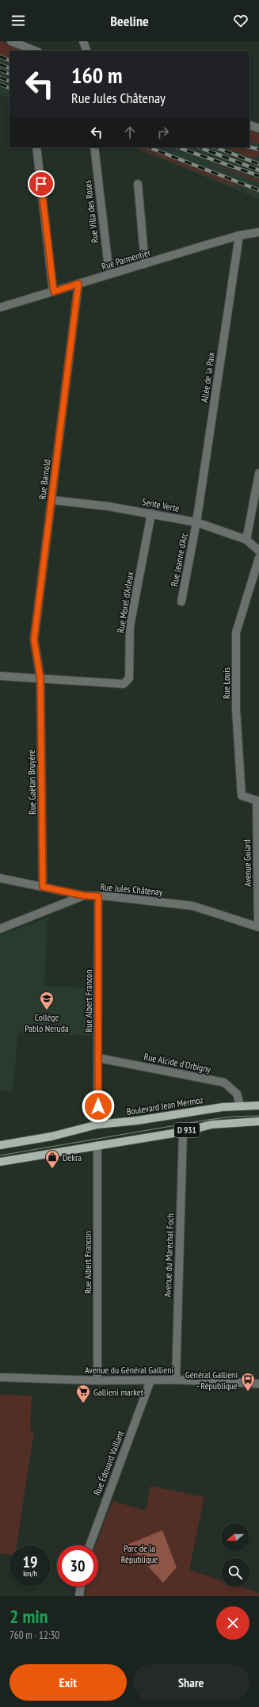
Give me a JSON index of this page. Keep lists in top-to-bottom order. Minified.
{"streets":{"main road":["Boulevard Jean Mermoz","D 931"],"street":["Rue Villa des Roses","Rue Parmentier","Allée de la Paix","Rue Barnold","Sente Verte","Rue Jeanne d'Arc","Rue Morel d'Arleux","Rue Louis","Rue Gaëtan Bruyère","Avenue Guiard","Rue Jules Châtenay","Rue Albert Francon","Rue Alcide d'Orbigny","Avenue du Maréchal Foch","Avenue du Général Gallieni","Rue Édouard Vaillant"]},"crossings":[["Rue Villa des Roses","Rue Parmentier"],["Rue Parmentier","Allée de la Paix"],["Rue Parmentier","Rue Barnold"],["Allée de la Paix","Sente Verte"],["Allée de la Paix","Rue Jeanne d'Arc"],["Rue Barnold","Sente Verte"],["Rue Barnold","Rue Morel d'Arleux"],["Rue Barnold","Rue Gaëtan Bruyère"],["Sente Verte","Rue Jeanne d'Arc"],["Sente Verte","Rue Morel d'Arleux"],["Rue Morel d'Arleux","Rue Gaëtan Bruyère"],["Rue Louis","Avenue Guiard"],["Rue Gaëtan Bruyère","Rue Jules Châtenay"],["Avenue Guiard","Rue Jules Châtenay"],["Rue Jules Châtenay","Rue Albert Francon"],["Rue Albert Francon","Rue Alcide d'Orbigny"],["Rue Albert Francon","Boulevard Jean Mermoz"],["Rue Albert Francon","D 931"],["Rue Albert Francon","Avenue du Général Gallieni"],["Rue Alcide d'Orbigny","Boulevard Jean Mermoz"],["D 931","Avenue du Maréchal Foch"],["Avenue du Maréchal Foch","Avenue du Général Gallieni"],["Avenue du Général Gallieni","Rue Édouard Vaillant"]],"parks":["Parc de la République"],"places":{"school or university":["Collège Pablo Neruda"],"shop":["Dekra"],"bus stop":["Général Gallieni - République"],"supermarket":["Gallieni market"]},"north":"left","page":{"header":"Beeline","turn":["160 m","Rue Jules Châtenay"],"speed":"19 km/h","limit":"30","heading":["2 min","760 m · 12:30"],"buttons":["Exit","Share"]}}
